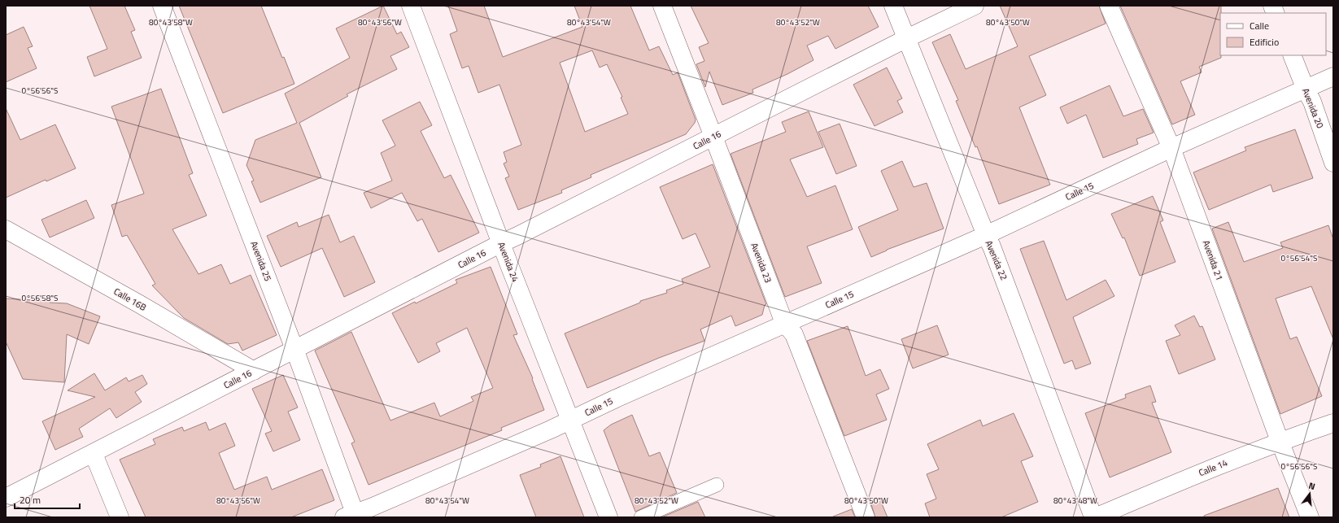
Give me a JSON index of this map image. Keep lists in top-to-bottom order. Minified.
{"streets":{"street":["Avenida 20","Calle 16","Calle 15","Avenida 22","Avenida 21","Avenida 25","Avenida 24","Avenida 23","Calle 16B","Calle 14"]},"crossings":[["Avenida 20","Calle 15"],["Calle 16","Avenida 22"],["Calle 16","Avenida 25"],["Calle 16","Avenida 24"],["Calle 16","Avenida 23"],["Calle 16","Calle 16B"],["Calle 15","Avenida 22"],["Calle 15","Avenida 21"],["Calle 15","Avenida 25"],["Calle 15","Avenida 24"],["Calle 15","Avenida 23"],["Avenida 22","Calle 14"],["Avenida 21","Calle 14"]],"legend":["Calle","Edificio"],"scale_bar":"20 m","north":"top","coordinates":["80°43'58\"W","80°43'56\"W","80°43'54\"W","80°43'52\"W","80°43'50\"W","0°56'56\"S","0°56'54\"S","0°56'58\"S","80°43'48\"W"]}
